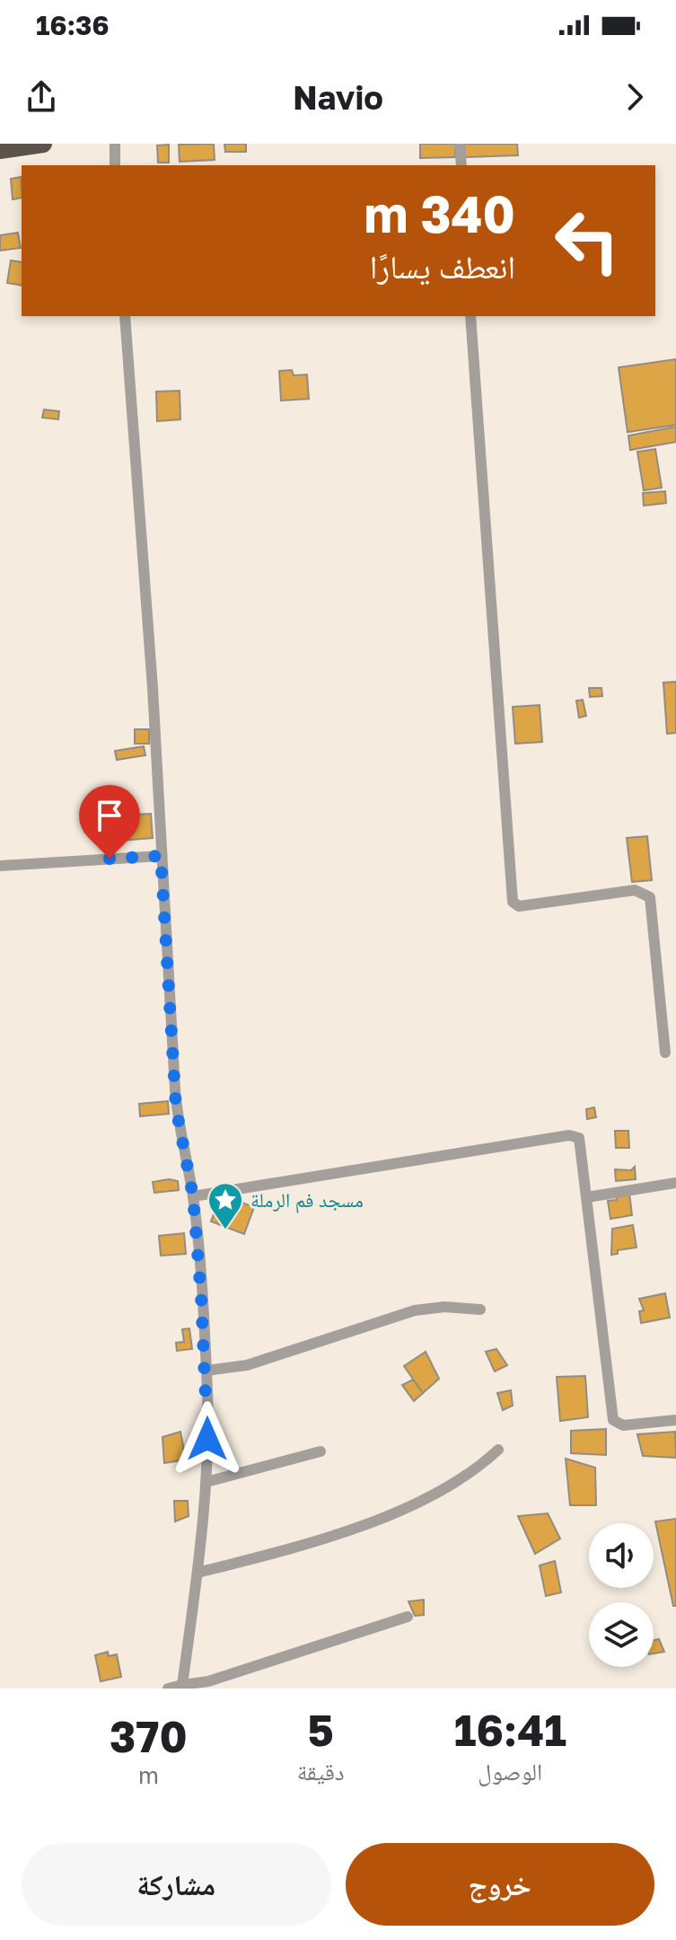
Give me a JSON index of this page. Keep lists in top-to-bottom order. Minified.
{"places":{"place":["مسجد فم الرملة"]},"page":{"status":"16:36","header":"Navio","turn":["340 m","انعطف يسارًا"],"eta":["16:41","الوصول","5","دقيقة","370","m"],"buttons":["خروج","مشاركة"]}}
